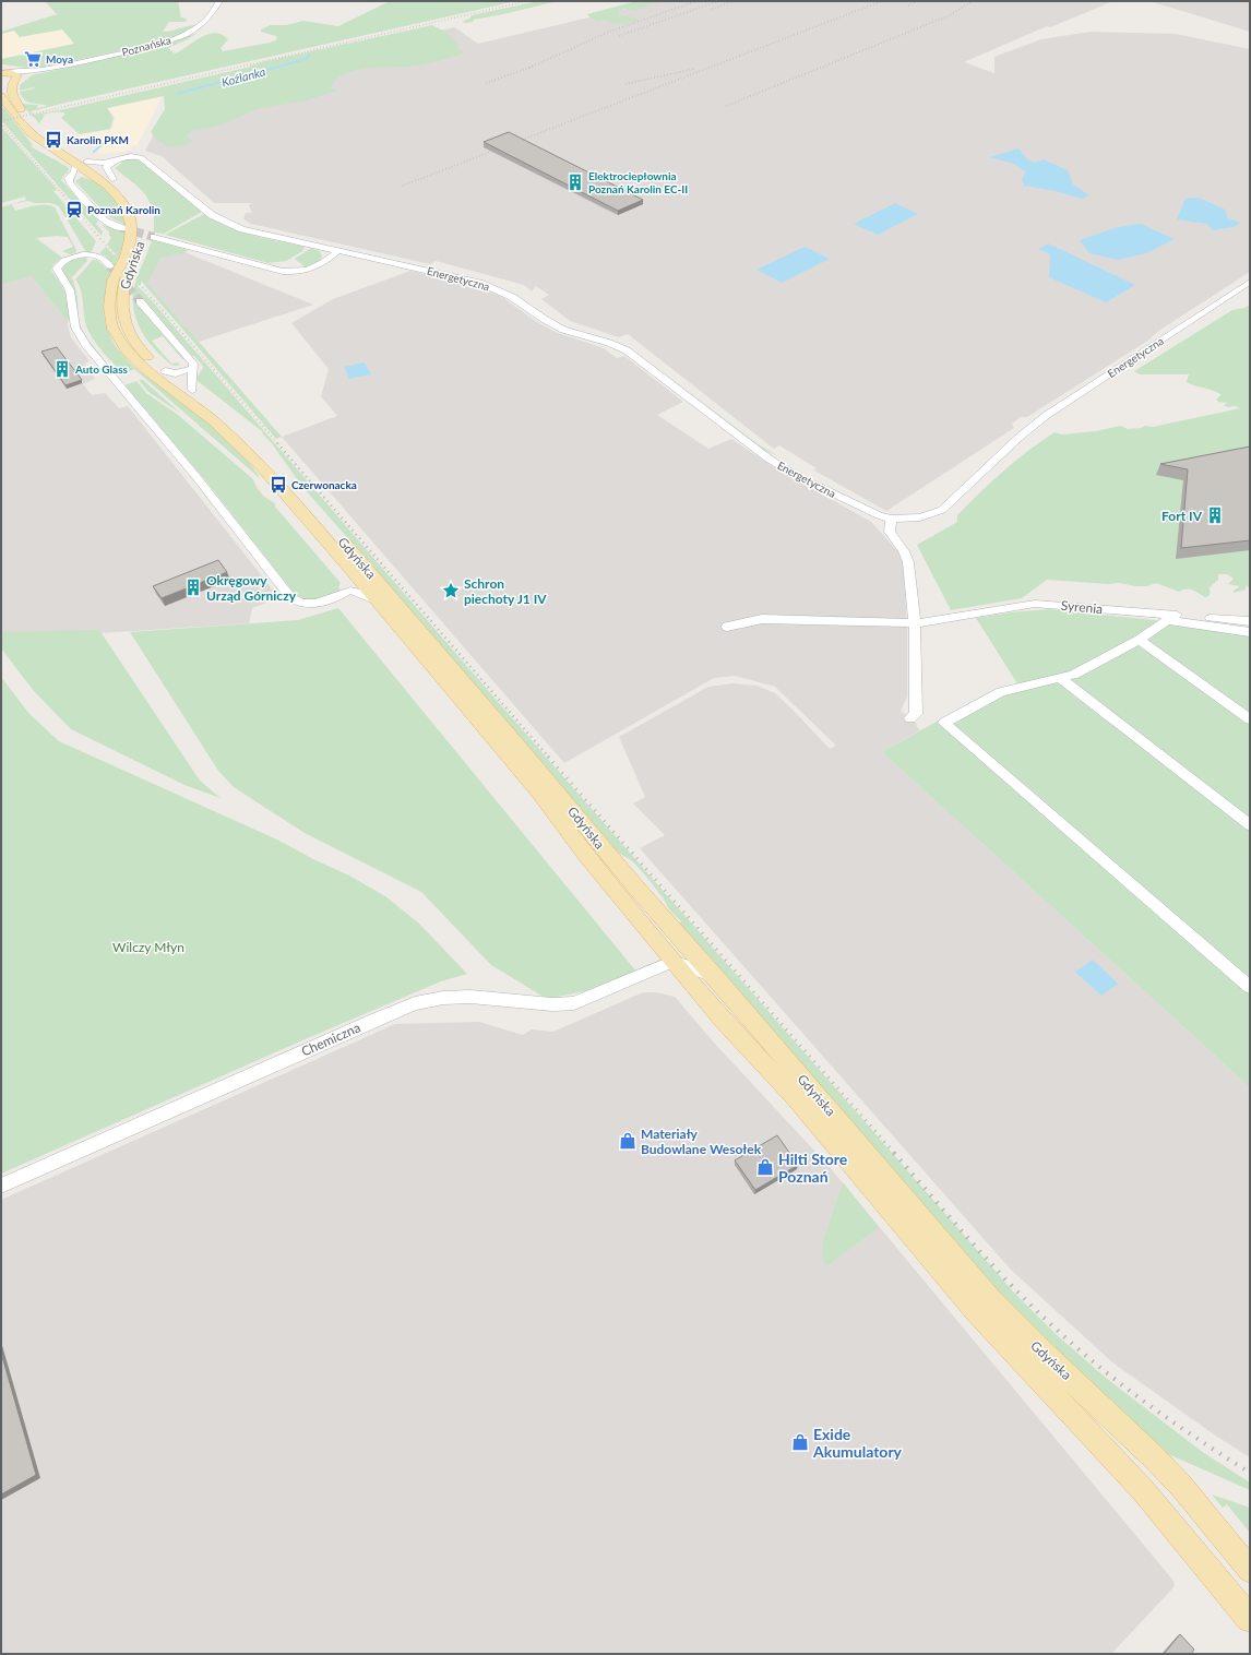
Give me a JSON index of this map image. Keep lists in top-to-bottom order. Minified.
{"streets":{"main road":["Gdyńska"],"street":["Poznańska","Energetyczna","Syrenia","Chemiczna"]},"crossings":[["Gdyńska","Chemiczna"]],"water":["Koźlanka"],"parks":["Wilczy Młyn"],"places":{"supermarket":["Moya"],"bus stop":["Karolin PKM","Czerwonacka"],"building":["Elektrociepłownia Poznań Karolin EC-II","Auto Glass","Fort IV","Okręgowy Urząd Górniczy"],"station":["Poznań Karolin"],"place":["Schron piechoty J1 IV"],"shop":["Materiały Budowlane Wesołek","Hilti Store Poznań","Exide Akumulatory"]}}
